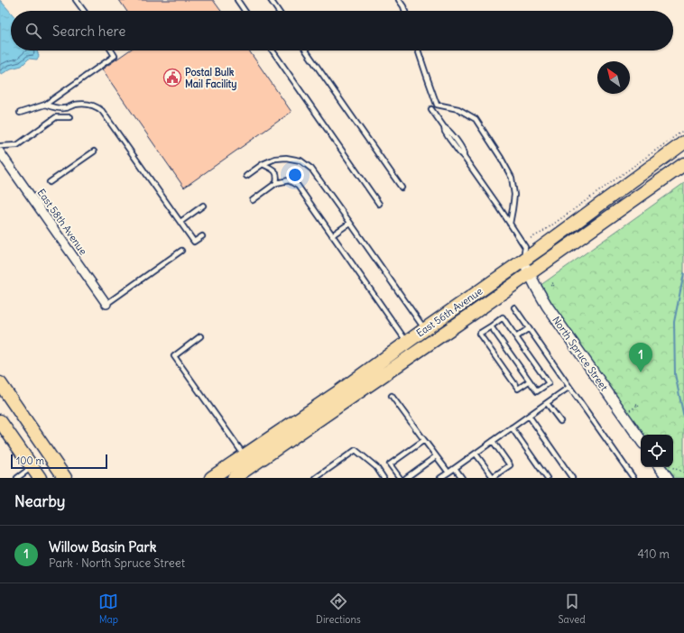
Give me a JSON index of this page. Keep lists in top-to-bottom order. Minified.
{"streets":{"main road":["East 56th Avenue"],"street":["East 58th Avenue","North Spruce Street"]},"crossings":[["East 56th Avenue","North Spruce Street"]],"places":{"public building":["Postal Bulk Mail Facility"]},"scale_bar":"100 m","north":"top left","page":{"search":"Search here","pins":"1","scale":"100 m","heading":"Nearby","list":[{"mark":"1","name":"Willow Basin Park","note":"Park · North Spruce Street","value":"410 m"}],"nav":["Map","Directions","Saved"]}}
